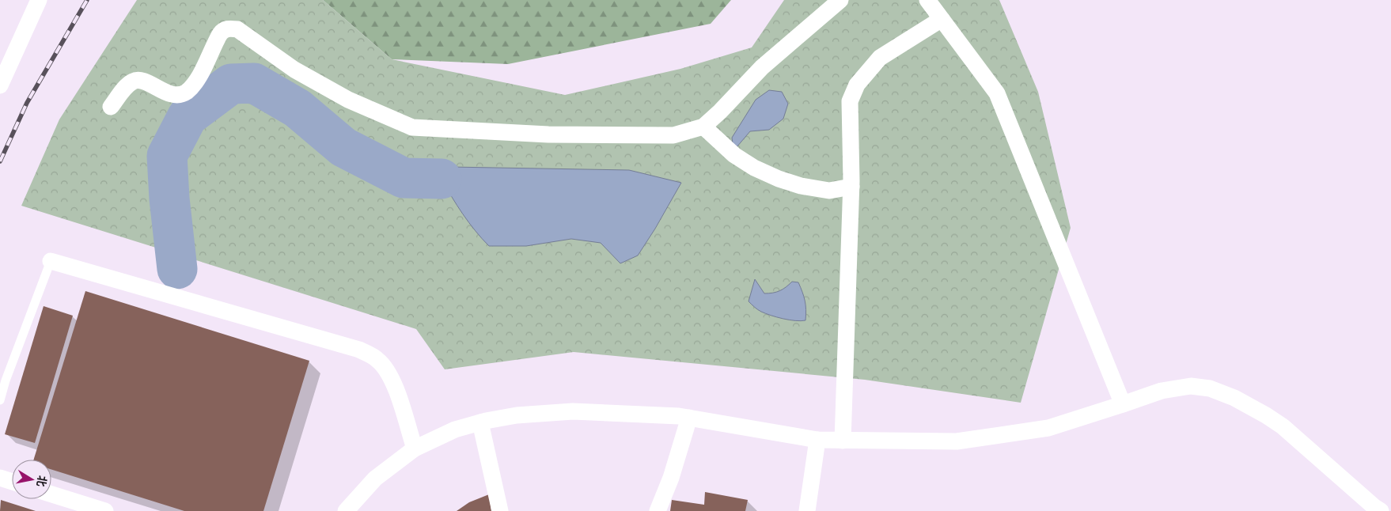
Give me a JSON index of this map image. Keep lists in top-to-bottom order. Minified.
{"north":"right"}
